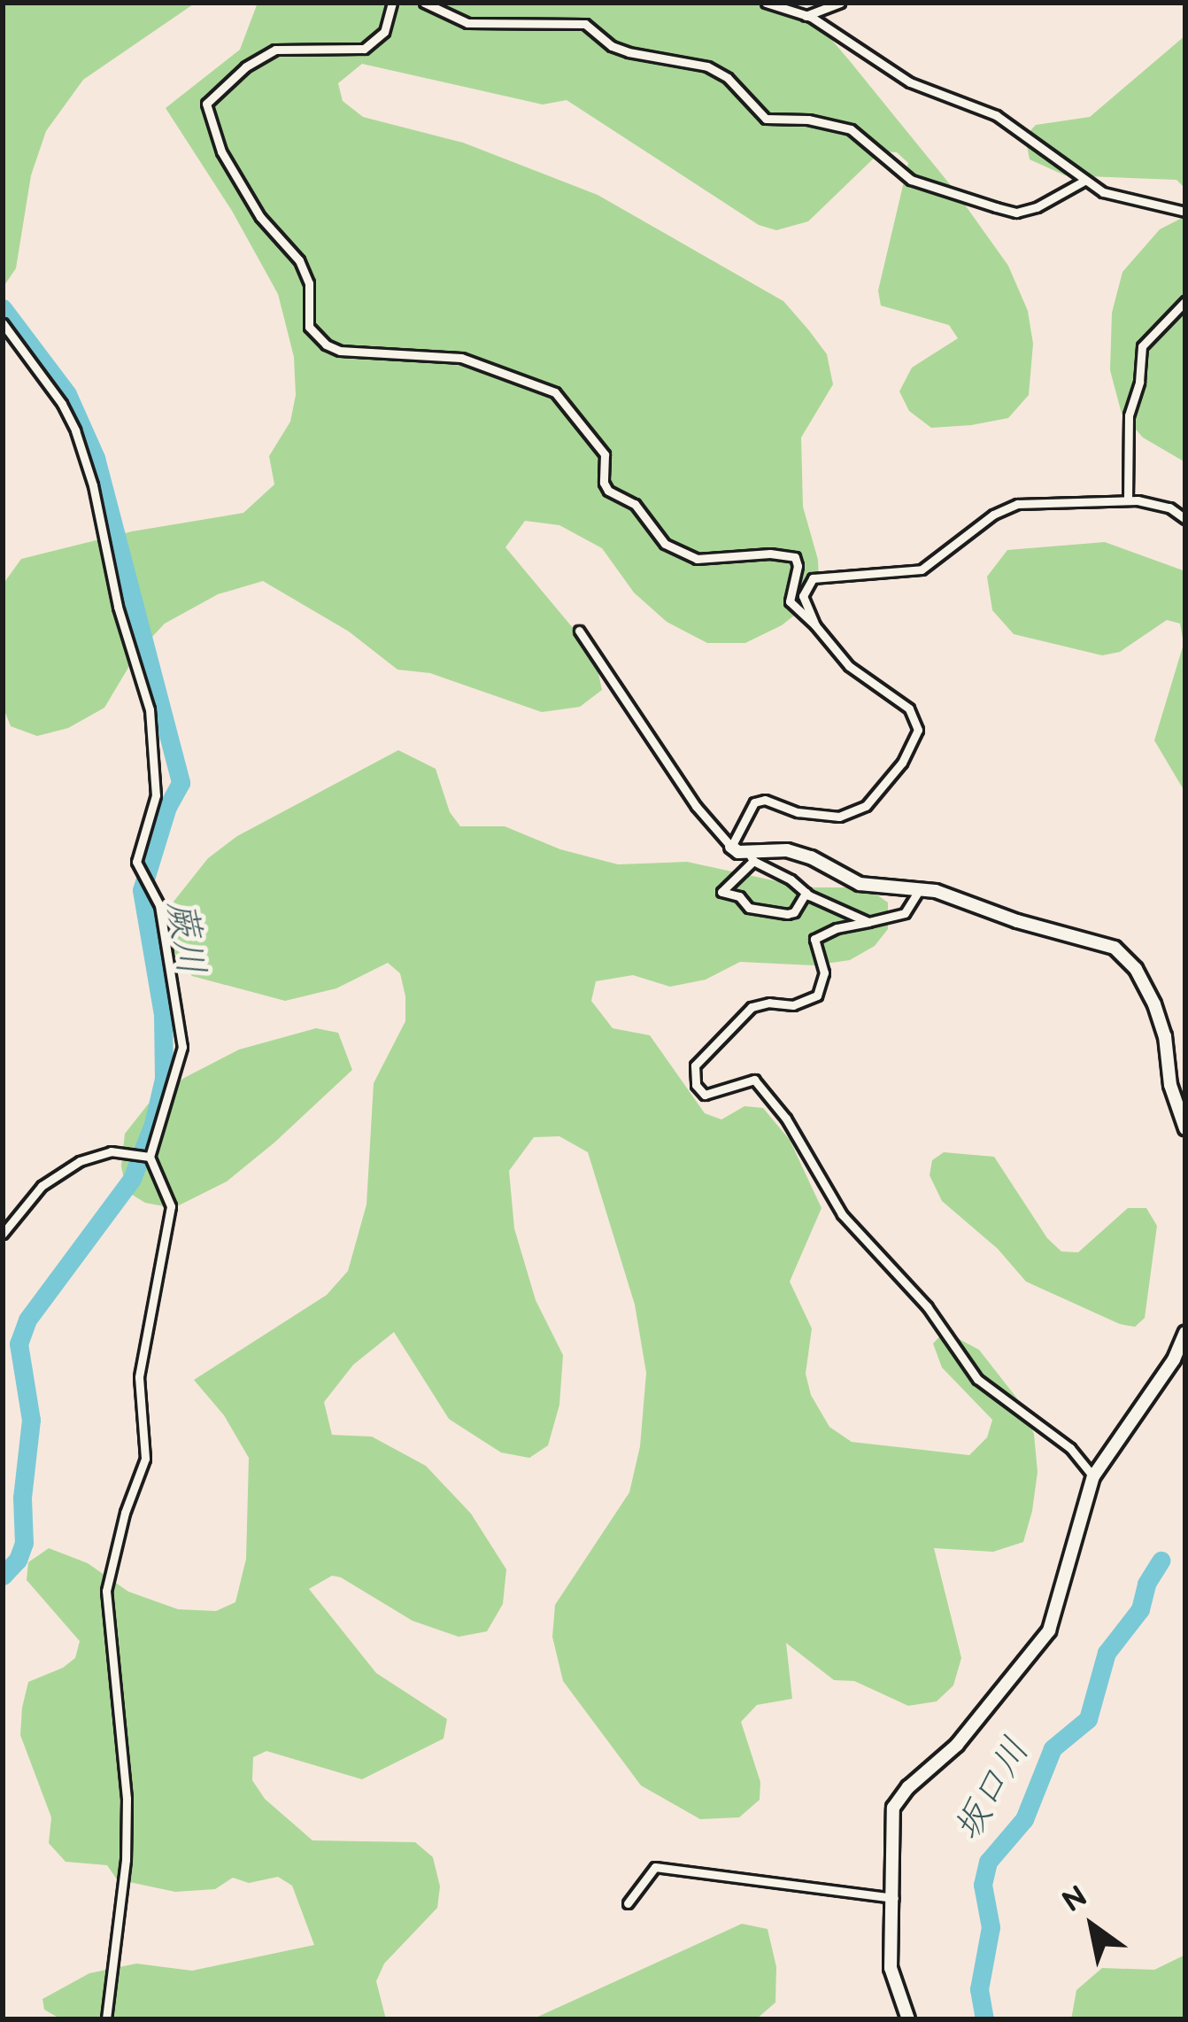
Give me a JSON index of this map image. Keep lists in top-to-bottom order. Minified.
{"water":["蕨川","坂口川"],"north":"top left"}
